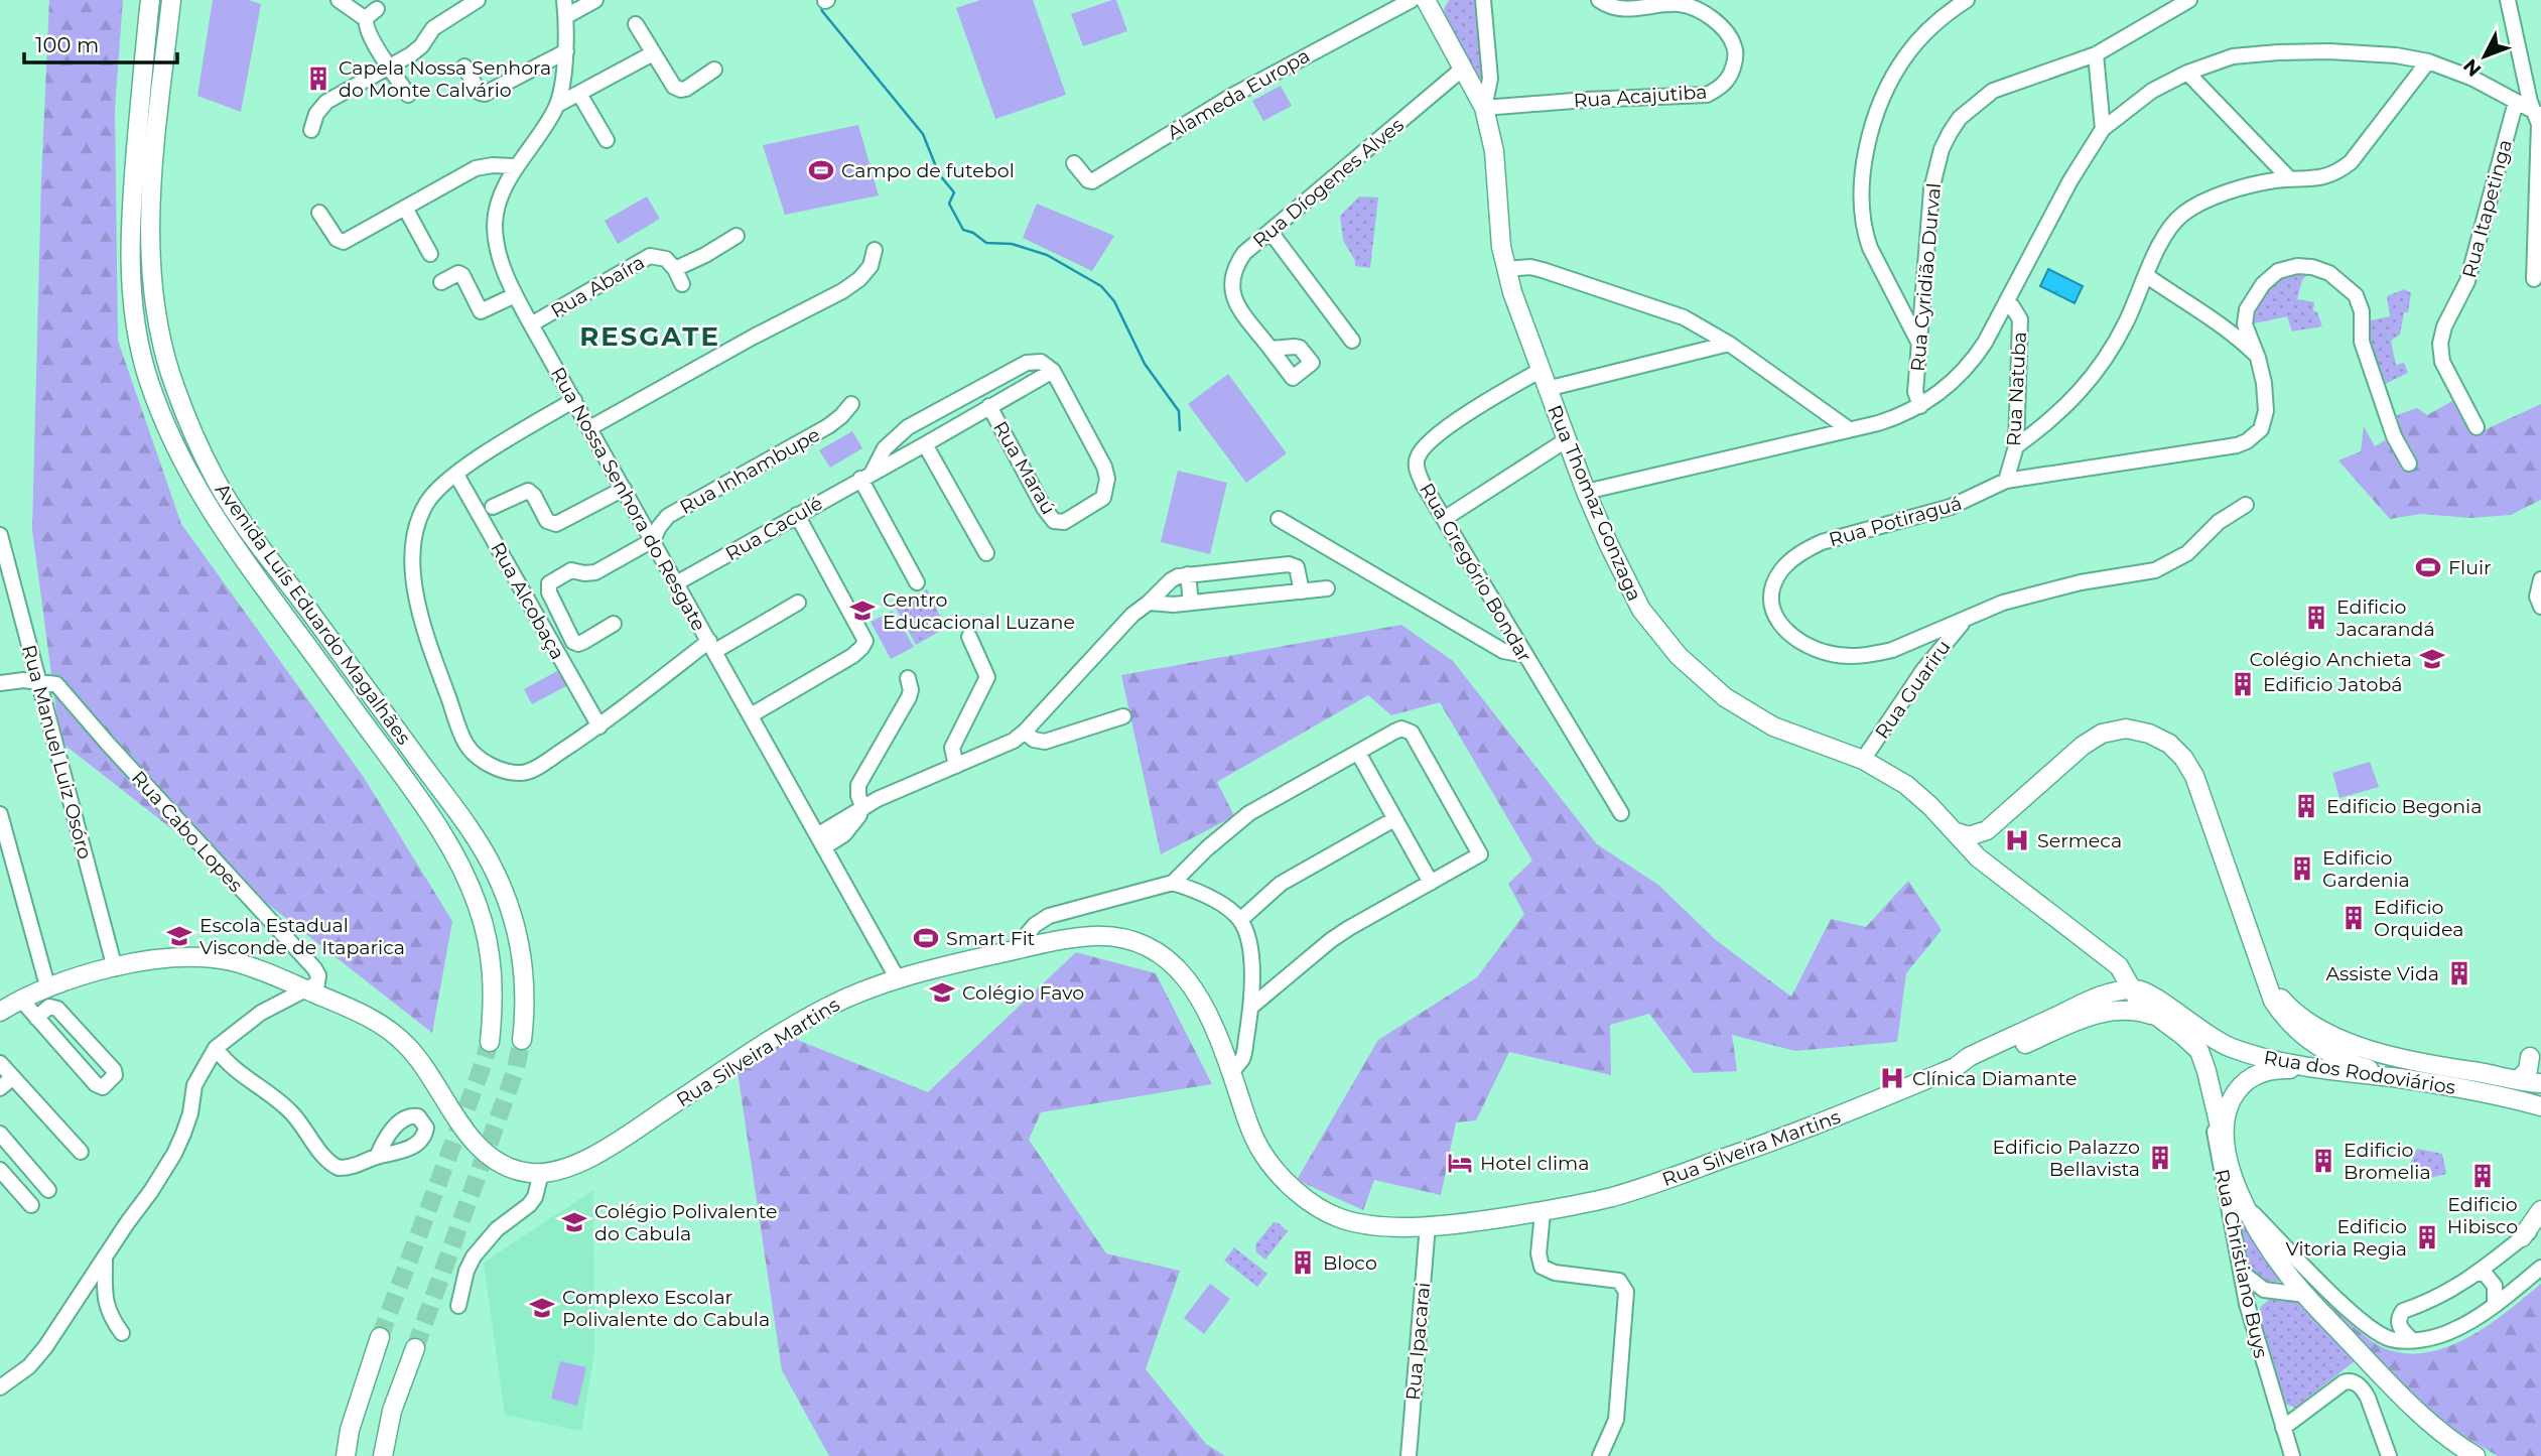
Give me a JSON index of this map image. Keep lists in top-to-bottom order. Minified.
{"streets":{"main road":["Rua Thomaz Gonzaga","Avenida Luís Eduardo Magalhães","Rua Silveira Martins","Rua dos Rodoviários"],"street":["Alameda Europa","Rua Acajutiba","Rua Díogenes Alves","Rua Itapetinga","Rua Cyridião Durval","Rua Abaíra","Rua Natuba","Rua Maraú","Rua Inhambupe","Rua Nossa Senhora do Resgate","Rua Potiraguá","Rua Caculé","Rua Gregório Bondar","Rua Alcobaça","Rua Guariru","Rua Manuel Luiz Osóro","Rua Cabo Lopes","Rua Christiano Buys","Rua Ipacarai"]},"crossings":[["Rua Acajutiba","Rua Thomaz Gonzaga"],["Rua Díogenes Alves","Rua Thomaz Gonzaga"],["Rua Abaíra","Rua Nossa Senhora do Resgate"],["Rua Natuba","Rua Potiraguá"],["Rua Maraú","Rua Caculé"],["Rua Inhambupe","Rua Nossa Senhora do Resgate"],["Rua Nossa Senhora do Resgate","Rua Caculé"],["Rua Nossa Senhora do Resgate","Rua Silveira Martins"],["Rua Thomaz Gonzaga","Rua Gregório Bondar"],["Rua Thomaz Gonzaga","Rua Guariru"],["Rua Thomaz Gonzaga","Rua Silveira Martins"],["Rua Thomaz Gonzaga","Rua dos Rodoviários"],["Rua Potiraguá","Rua Guariru"],["Rua Manuel Luiz Osóro","Rua Cabo Lopes"],["Rua Manuel Luiz Osóro","Rua Silveira Martins"],["Rua Cabo Lopes","Rua Silveira Martins"],["Rua Silveira Martins","Rua dos Rodoviários"],["Rua Silveira Martins","Rua Ipacarai"]],"districts":["RESGATE"],"places":{"building":["Capela Nossa Senhora do Monte Calvário","Edificio Jacarandá","Edificio Jatobá","Edificio Begonia","Edificio Gardenia","Edificio Orquidea","Assiste Vida","Edificio Palazzo Bellavista","Edificio Bromelia","Edificio Hibisco","Edificio Vitoria Regia","Bloco"],"sports":["Campo de futebol","Fluir","Smart Fit"],"school or university":["Centro Educacional Luzane","Colégio Anchieta","Escola Estadual Visconde de Itaparica","Colégio Favo","Colégio Polivalente do Cabula","Complexo Escolar Polivalente do Cabula"],"hospital":["Sermeca","Clínica Diamante"],"hotel":["Hotel clima"]},"scale_bar":"100 m","north":"bottom left"}
